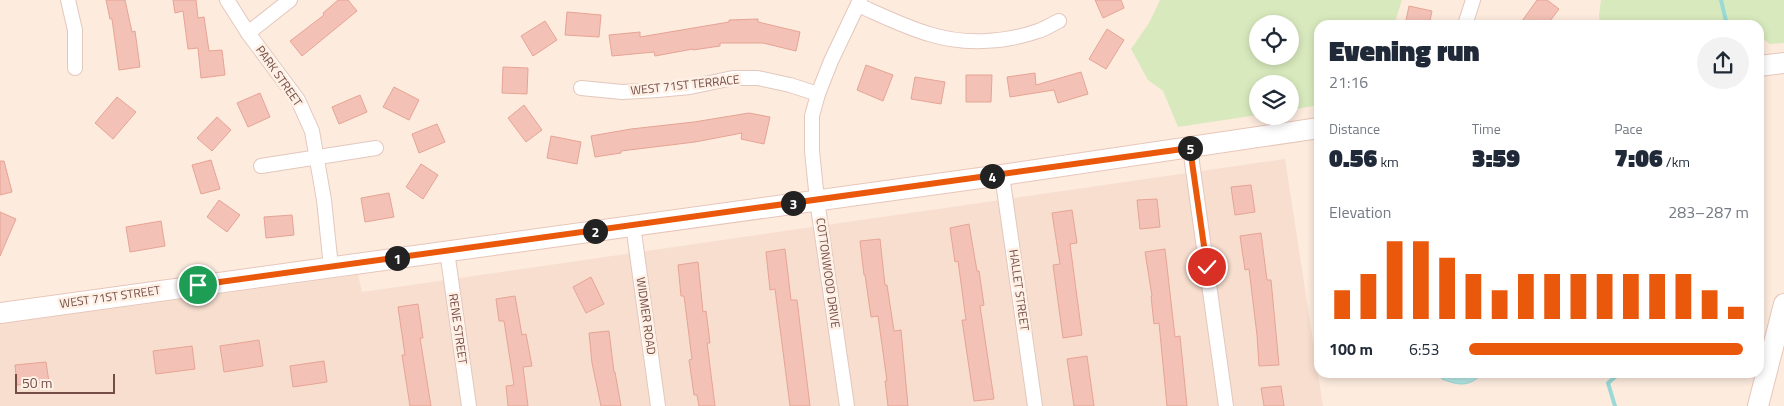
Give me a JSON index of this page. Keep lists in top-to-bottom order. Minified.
{"streets":{"street":["PARK STREET","WEST 71ST TERRACE","COTTONWOOD DRIVE","HALLET STREET","WEST 71ST STREET","WIDMER ROAD","RENE STREET"]},"crossings":[["PARK STREET","WEST 71ST STREET"],["WEST 71ST TERRACE","COTTONWOOD DRIVE"],["COTTONWOOD DRIVE","WEST 71ST STREET"],["HALLET STREET","WEST 71ST STREET"],["WEST 71ST STREET","WIDMER ROAD"],["WEST 71ST STREET","RENE STREET"]],"scale_bar":"50 m","page":{"heading":["Evening run","21:16"],"stats":[["Distance","0.56 km"],["Time","3:59"],["Pace","7:06 /km"]],"pins":["5","4","3","2","1"],"chart":["Elevation","283–287 m"],"list":[{"name":"100 m","note":"6:53"}],"scale":"50 m"}}
